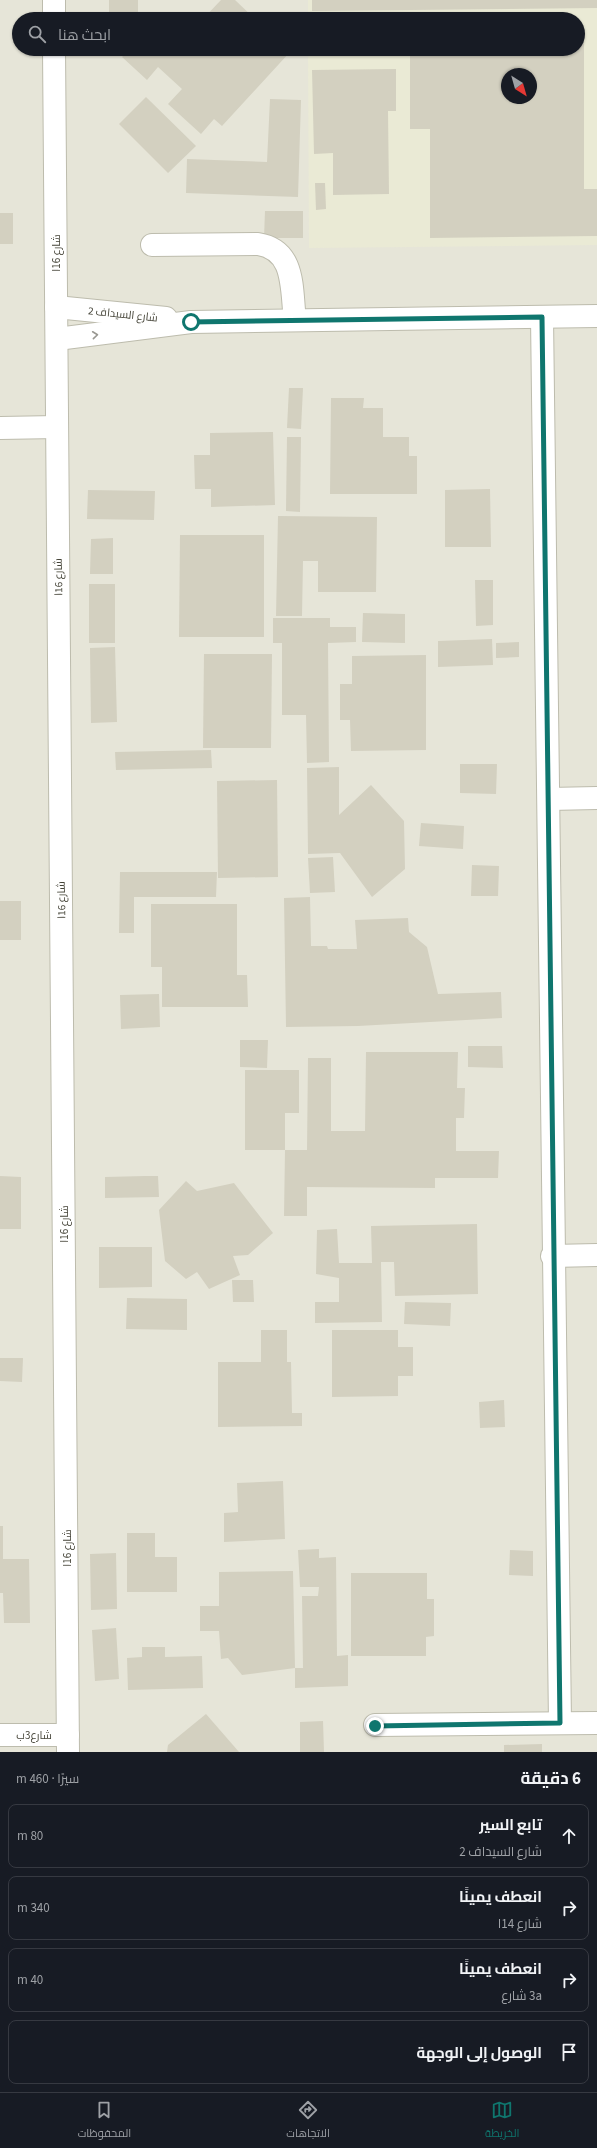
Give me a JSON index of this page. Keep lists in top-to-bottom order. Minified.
{"streets":{"street":["شارع 16ا","شارع السيداف 2","شارع3ب"]},"crossings":[["شارع 16ا","شارع السيداف 2"],["شارع 16ا","شارع3ب"]],"north":"bottom right","page":{"search":"ابحث هنا","heading":["6 دقيقة","سيرًا · 460 m"],"list":[["تابع السير","شارع السيداف 2","80 m"],["انعطف يمينًا","شارع 14ا","340 m"],["انعطف يمينًا","3a شارع","40 m"],"الوصول إلى الوجهة"],"nav":["الخريطة","الاتجاهات","المحفوظات"]}}
